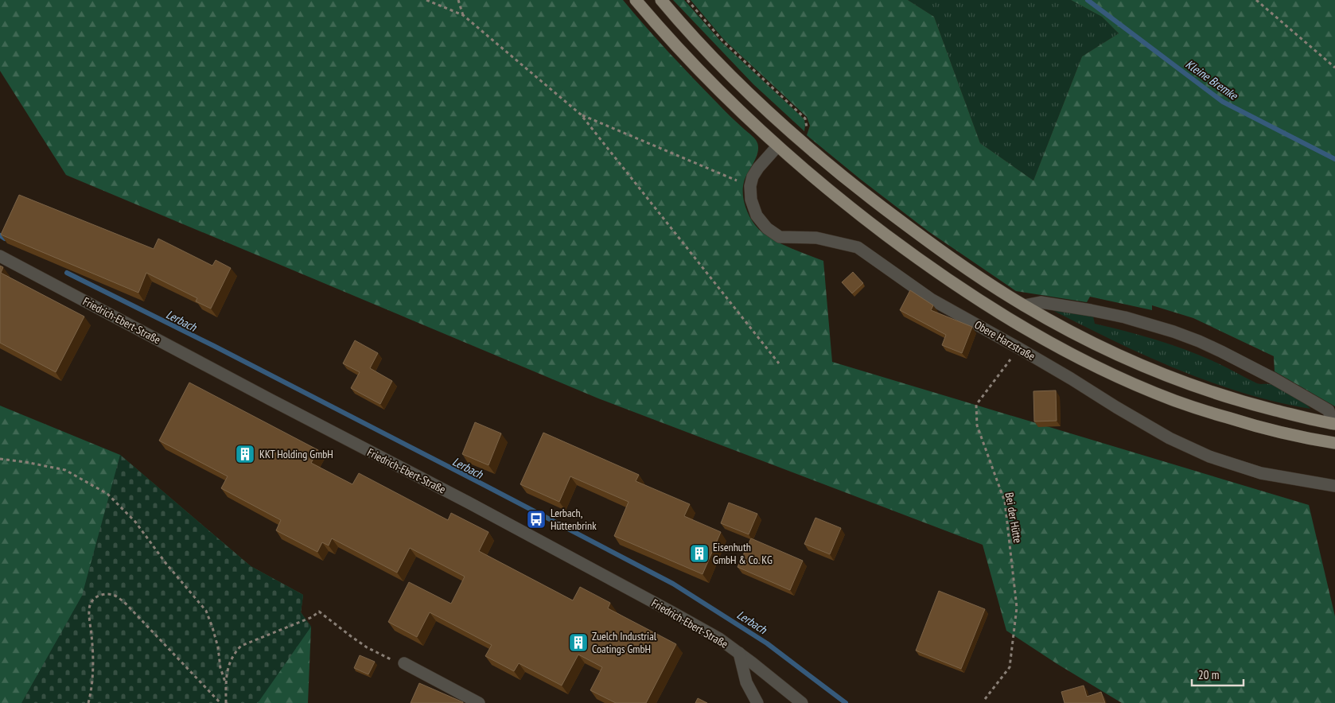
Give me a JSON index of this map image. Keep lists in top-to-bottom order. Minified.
{"streets":{"street":["Friedrich-Ebert-Straße","Obere Harzstraße"],"path":["Bei der Hütte"]},"crossings":[["Obere Harzstraße","Bei der Hütte"]],"water":["Kleine Bremke","Lerbach"],"places":{"building":["KKT Holding GmbH","Eisenhuth GmbH & Co. KG","Zuelch Industrial Coatings GmbH"],"bus stop":["Lerbach, Hüttenbrink"]},"scale_bar":"20 m"}
